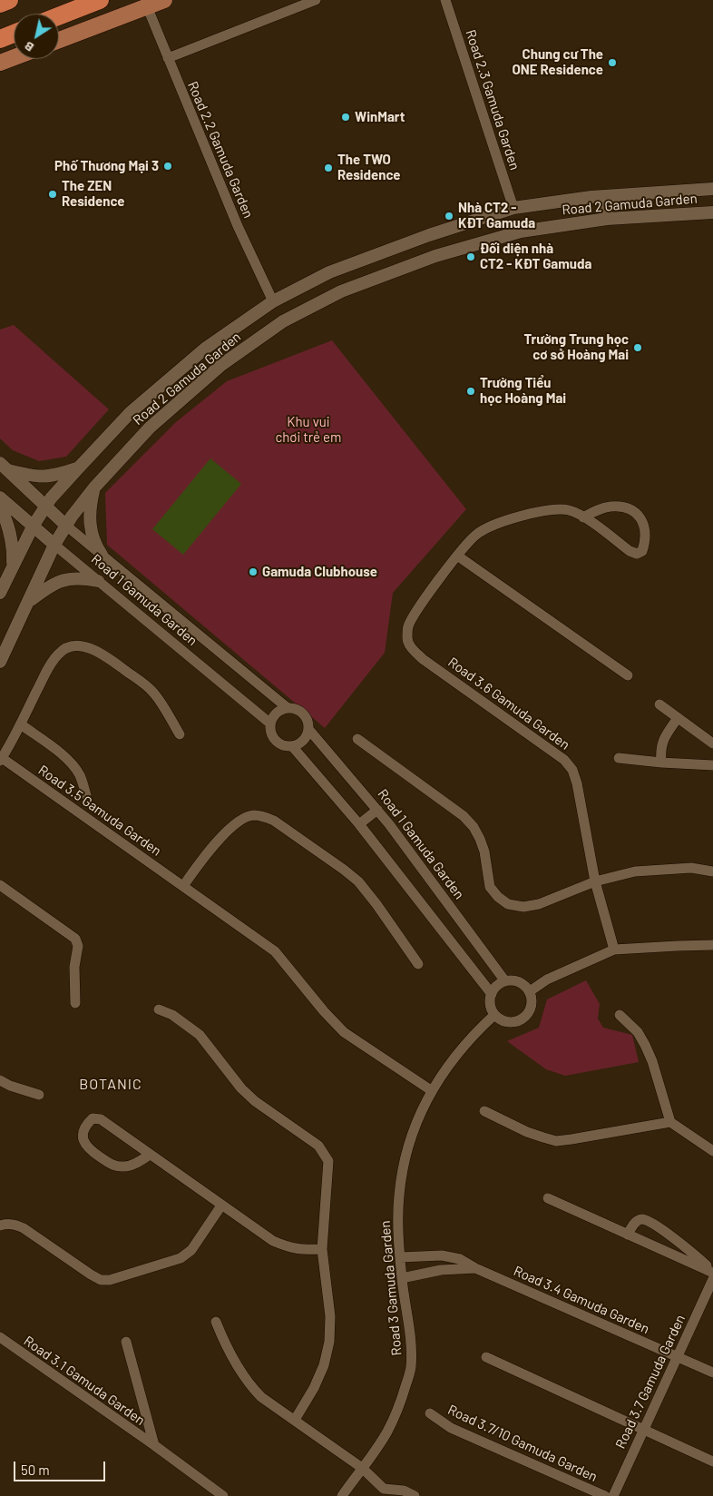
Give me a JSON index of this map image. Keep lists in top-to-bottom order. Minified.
{"streets":{"street":["Road 2.3 Gamuda Garden","Road 2.2 Gamuda Garden","Road 2 Gamuda Garden","Road 1 Gamuda Garden","Road 3.6 Gamuda Garden","Road 3.5 Gamuda Garden","Road 3 Gamuda Garden","Road 3.4 Gamuda Garden","Road 3.1 Gamuda Garden","Road 3.7 Gamuda Garden","Road 3.7/10 Gamuda Garden"]},"crossings":[["Road 2.3 Gamuda Garden","Road 2 Gamuda Garden"],["Road 2.2 Gamuda Garden","Road 2 Gamuda Garden"],["Road 2 Gamuda Garden","Road 1 Gamuda Garden"],["Road 1 Gamuda Garden","Road 3 Gamuda Garden"],["Road 3.5 Gamuda Garden","Road 3 Gamuda Garden"],["Road 3 Gamuda Garden","Road 3.4 Gamuda Garden"],["Road 3.4 Gamuda Garden","Road 3.7 Gamuda Garden"]],"districts":["BOTANIC"],"parks":["Khu vui chơi trẻ em"],"places":["Chung cư The ONE Residence","WinMart","Phố Thương Mại 3","The TWO Residence","The ZEN Residence","Nhà CT2 - KĐT Gamuda","Đối diện nhà CT2 - KĐT Gamuda","Trường Trung học cơ sở Hoàng Mai","Trường Tiểu học Hoàng Mai","Gamuda Clubhouse"],"scale_bar":"50 m","north":"bottom left"}
